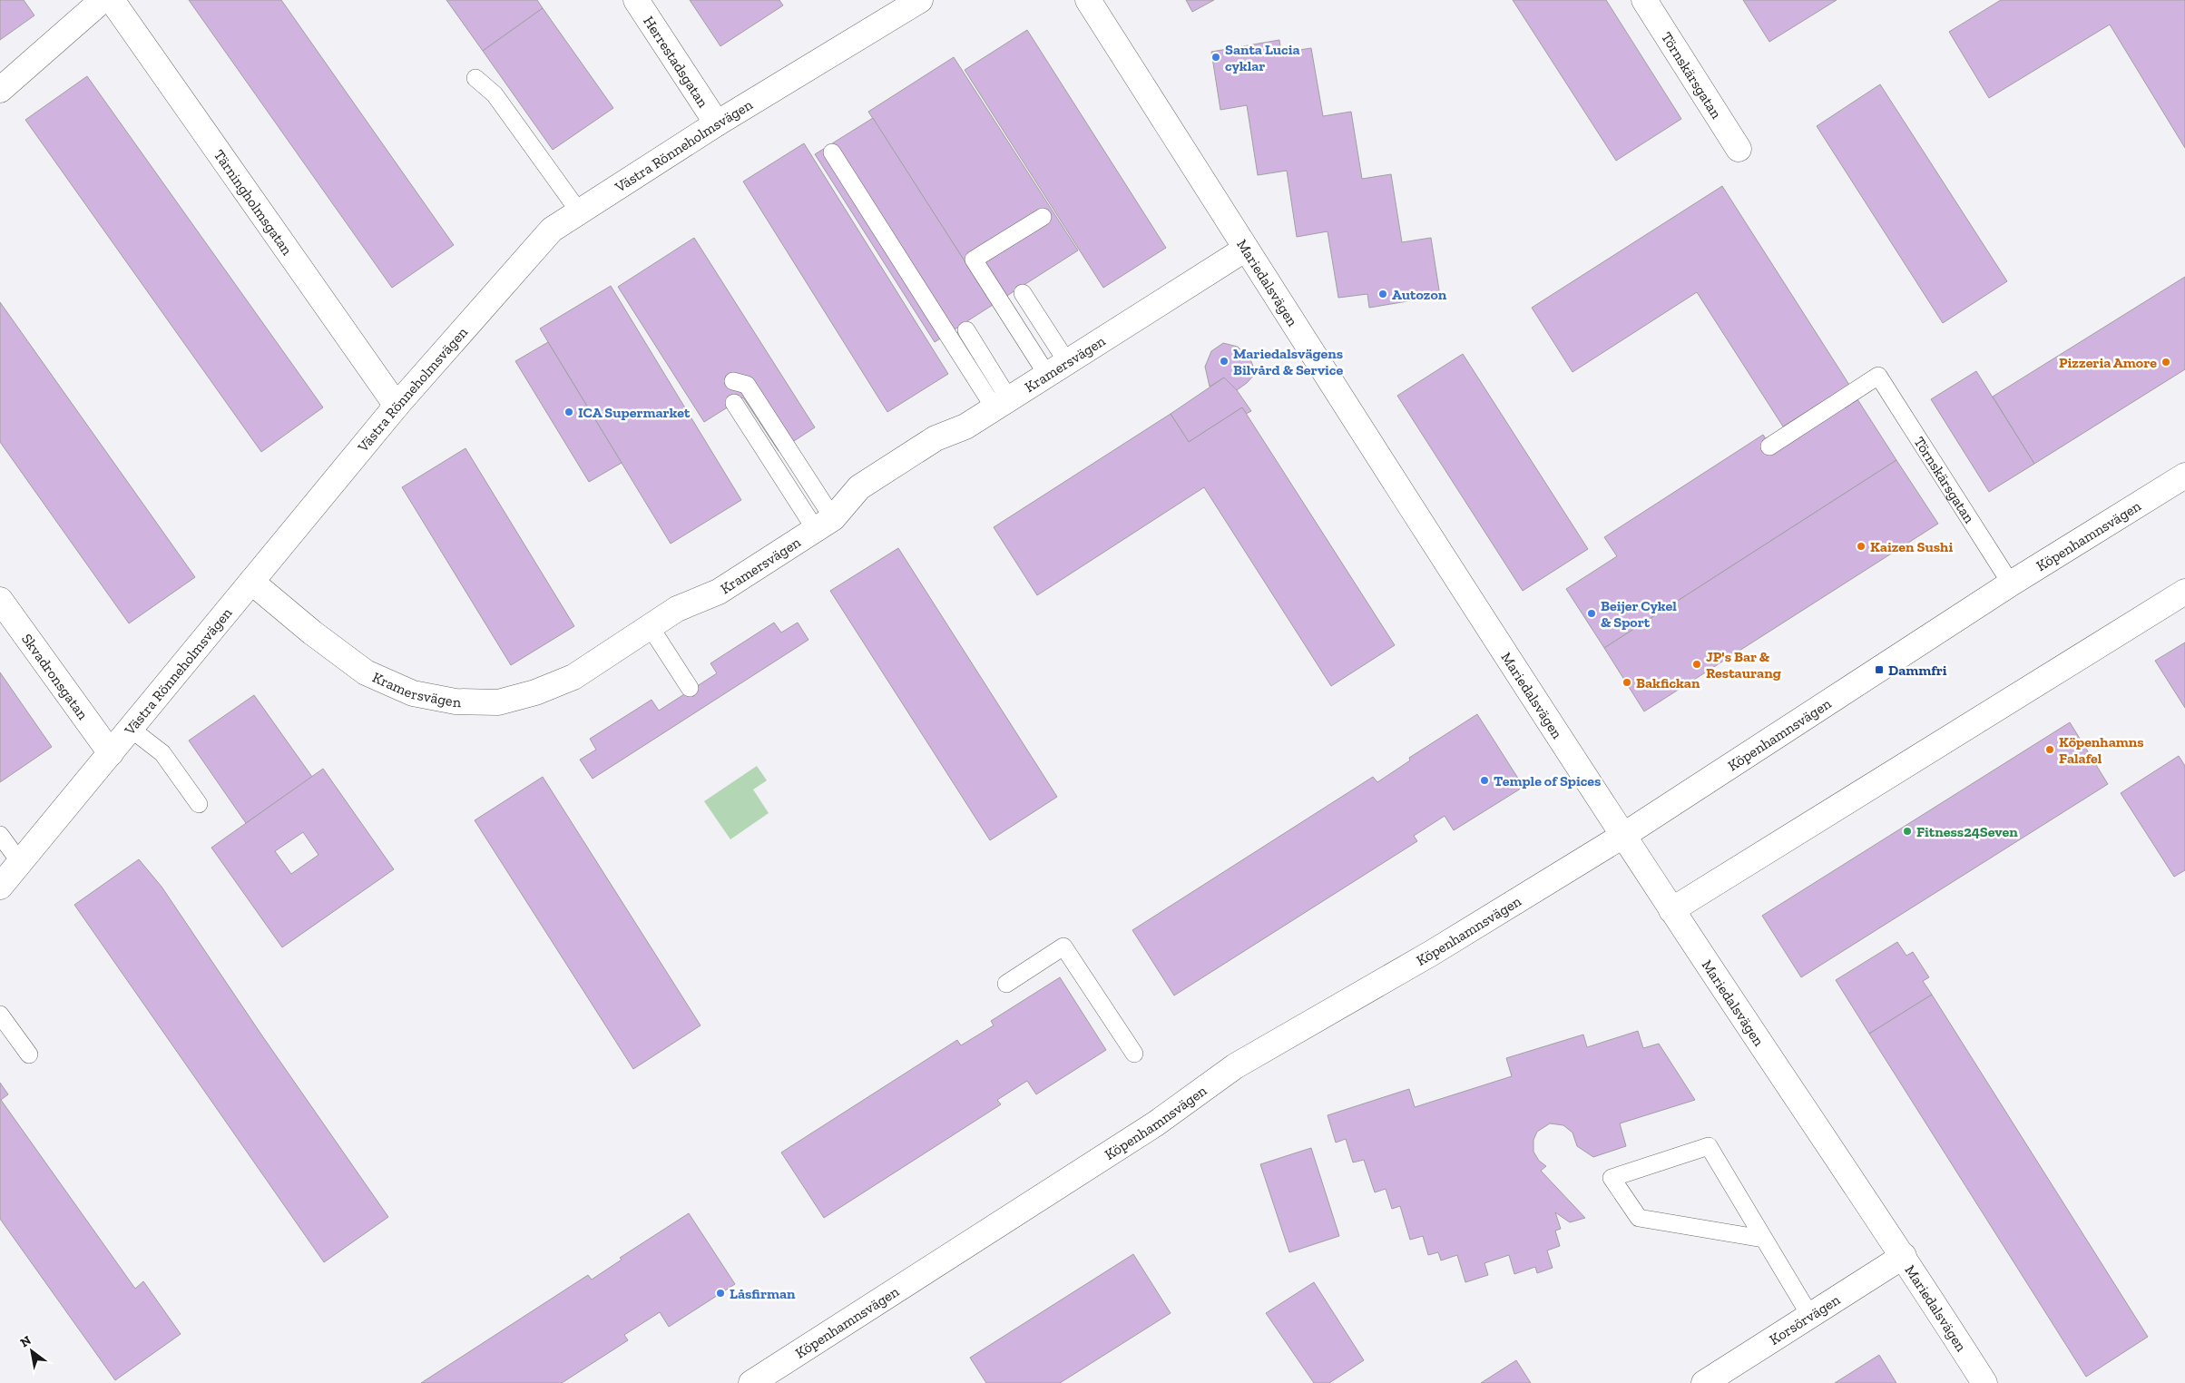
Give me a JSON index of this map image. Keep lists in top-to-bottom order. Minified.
{"streets":{"street":["Herrestadsgatan","Törnskärsgatan","Västra Rönneholmsvägen","Tärningholmsgatan","Mariedalsvägen","Kramersvägen","Köpenhamnsvägen","Skvadronsgatan","Korsörvägen"]},"crossings":[["Herrestadsgatan","Västra Rönneholmsvägen"],["Törnskärsgatan","Köpenhamnsvägen"],["Västra Rönneholmsvägen","Tärningholmsgatan"],["Västra Rönneholmsvägen","Kramersvägen"],["Västra Rönneholmsvägen","Skvadronsgatan"],["Mariedalsvägen","Kramersvägen"],["Mariedalsvägen","Köpenhamnsvägen"],["Mariedalsvägen","Korsörvägen"]],"places":{"other":["Santa Lucia cyklar","Autozon","Mariedalsvägens Bilvård & Service","Pizzeria Amore","ICA Supermarket","Kaizen Sushi","Beijer Cykel & Sport","JP's Bar & Restaurang","Bakfickan","Köpenhamns Falafel","Temple of Spices","Fitness24Seven","Låsfirman"],"transit":["Dammfri"]},"north":"top left"}
